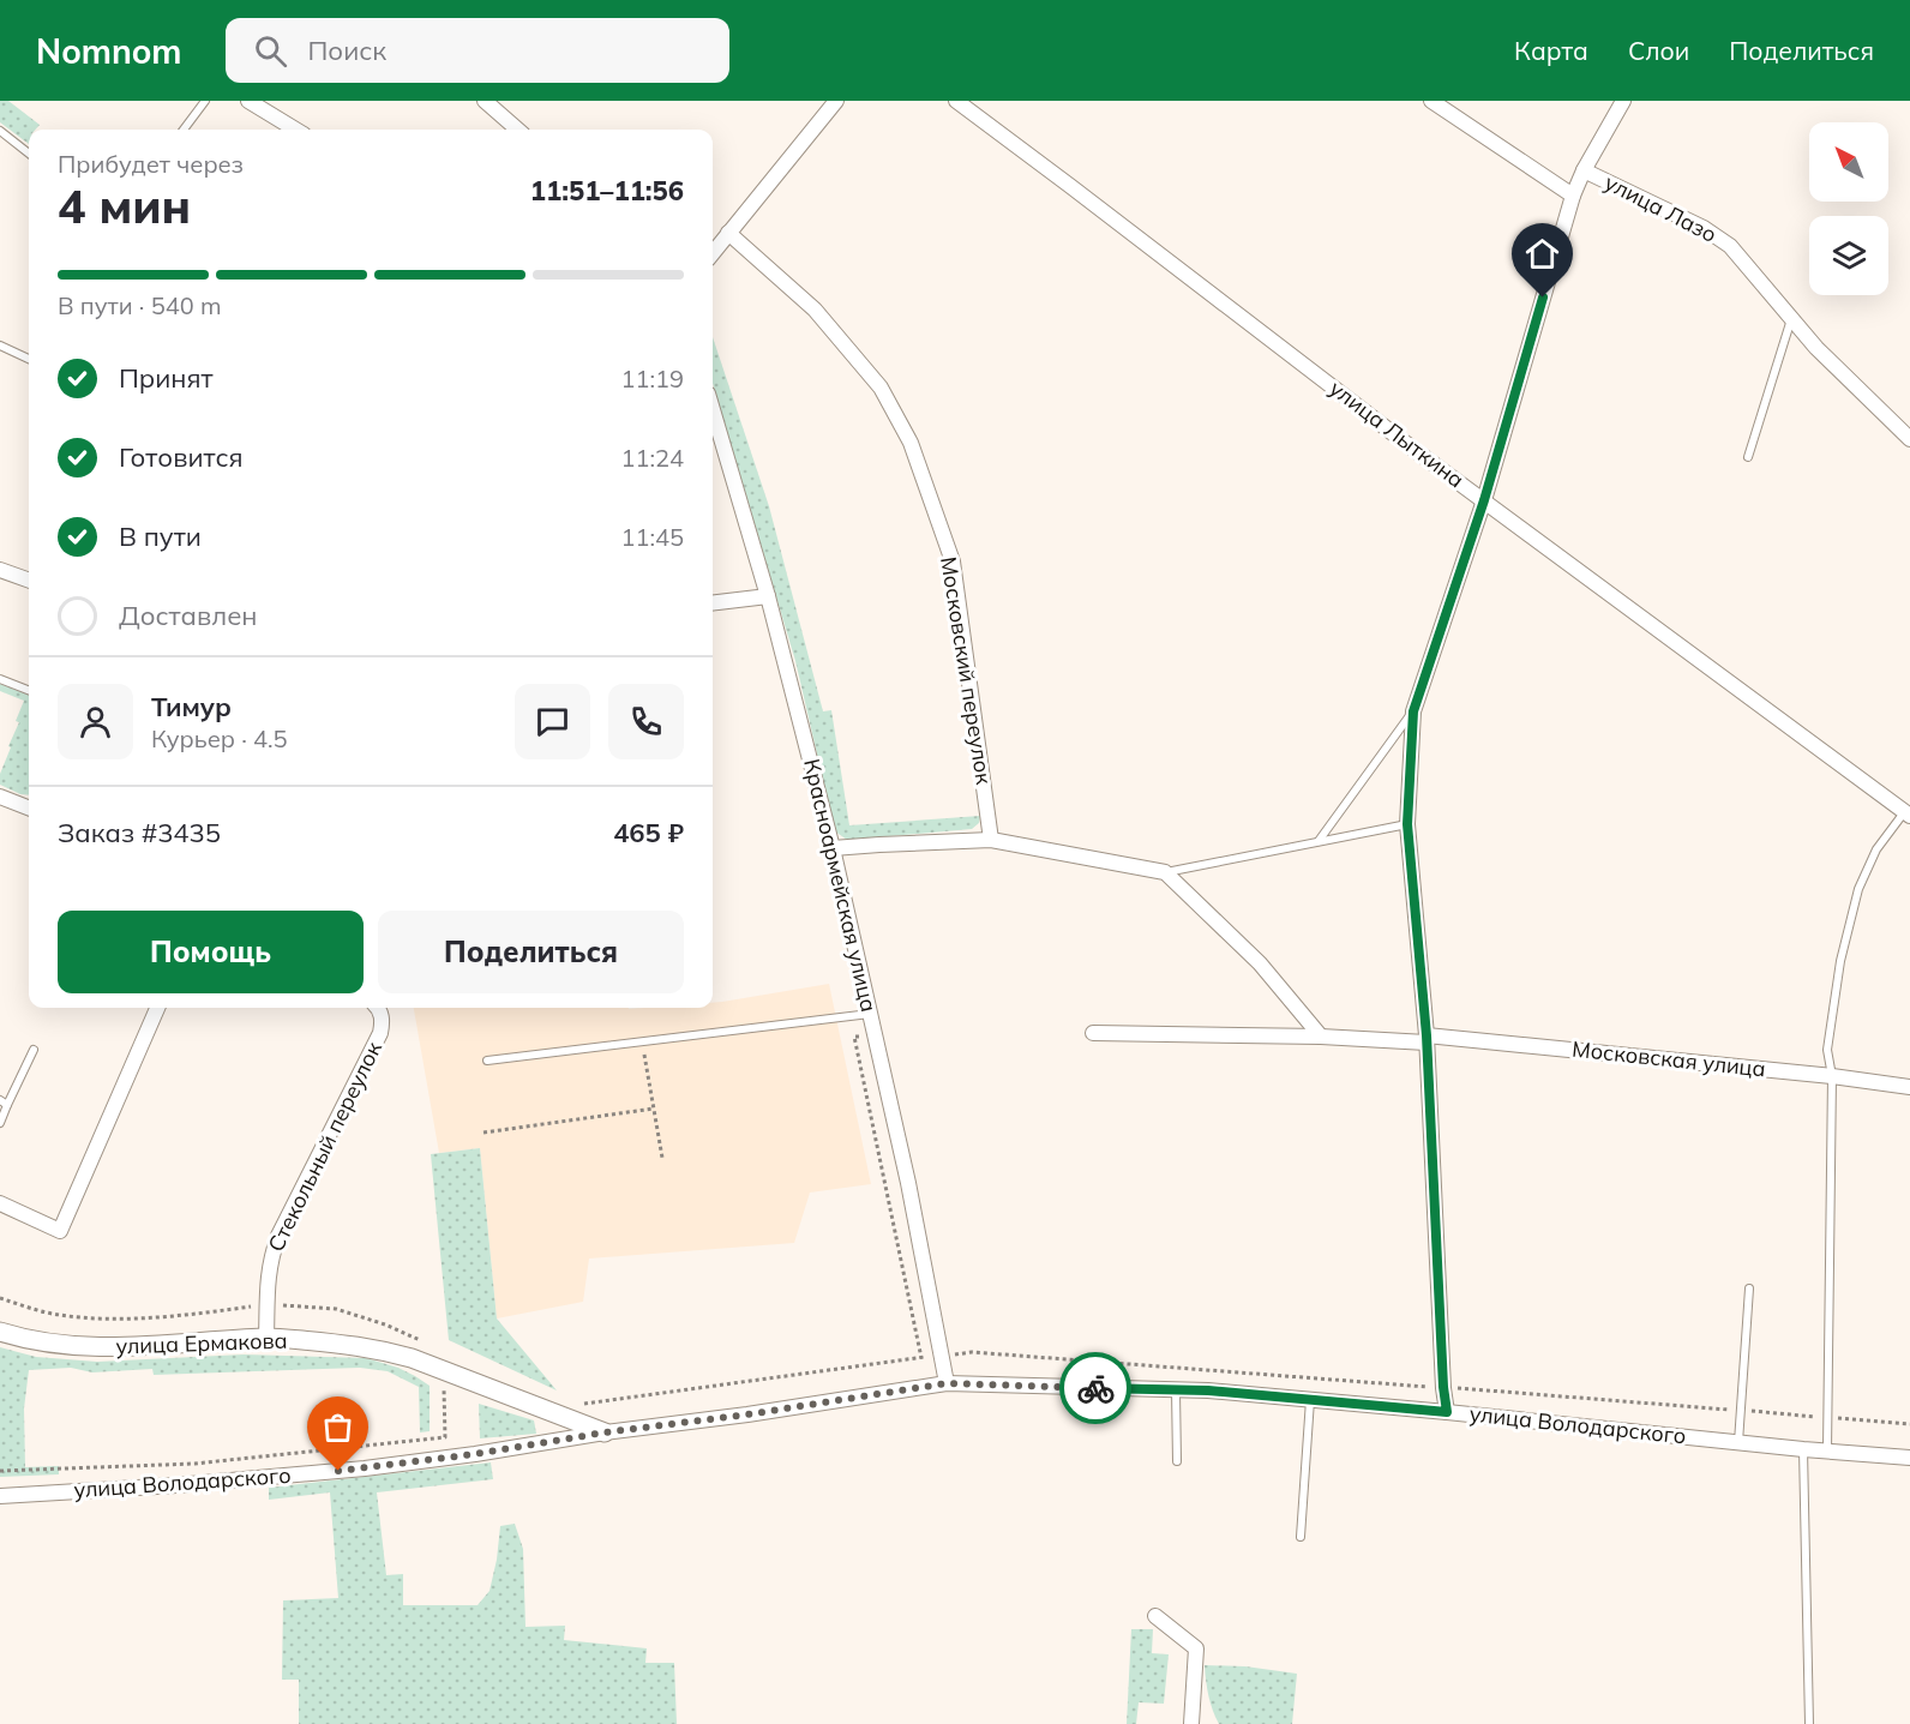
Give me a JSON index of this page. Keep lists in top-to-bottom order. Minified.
{"streets":{"street":["улица Лазо","улица Лыткина","Московский переулок","Красноармейская улица","Московская улица","Стекольный переулок","улица Ермакова","улица Володарского"]},"crossings":[["Красноармейская улица","улица Володарского"],["Стекольный переулок","улица Ермакова"],["улица Ермакова","улица Володарского"]],"north":"top left","page":{"header":"Nomnom","search":"Поиск","nav":["Карта","Слои","Поделиться"],"heading":["4 мин","Прибудет через","11:51–11:56"],"panel":["Тимур","Курьер · 4.5","Заказ #3435","465 ₽"],"bar":"В пути · 540 m","list":[["Принят","11:19"],["Готовится","11:24"],["В пути","11:45"],"Доставлен"],"buttons":["Помощь","Поделиться"]}}
